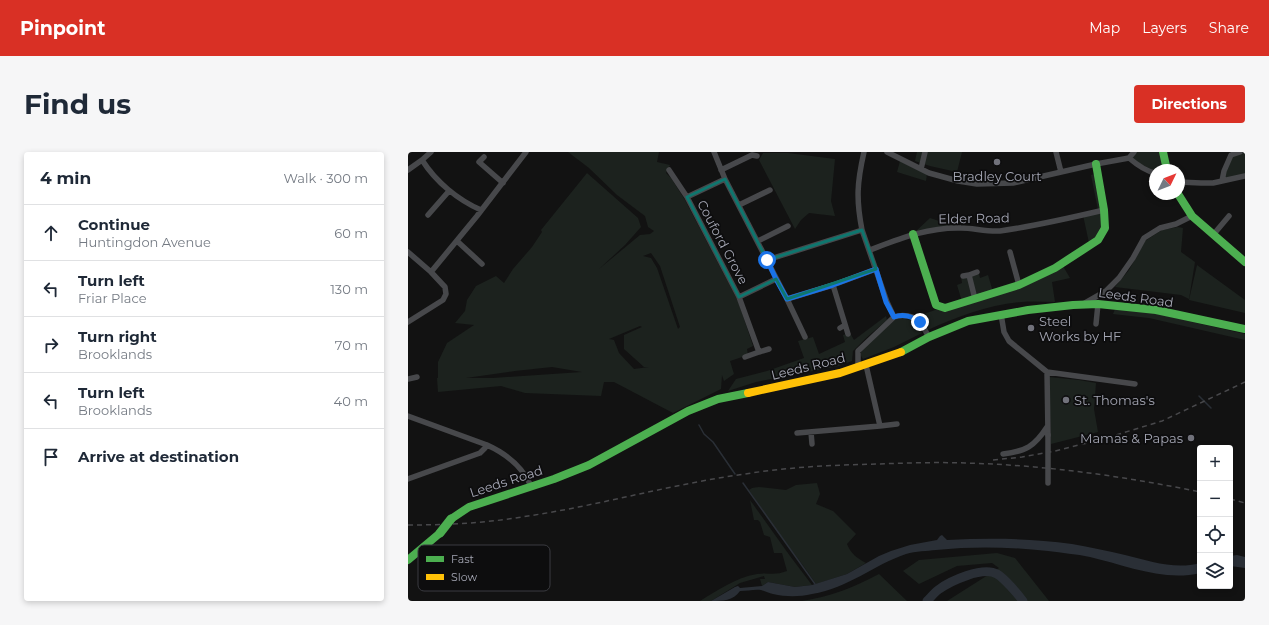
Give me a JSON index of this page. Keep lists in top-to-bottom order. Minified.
{"streets":{"main road":["Leeds Road"],"street":["Elder Road","Couford Grove"]},"places":["Bradley Court","Steel Works by HF","St. Thomas's","Mamas & Papas"],"legend":["Fast","Slow"],"north":"top right","page":{"header":"Pinpoint","nav":["Map","Layers","Share"],"buttons":"Directions","title":"Find us","heading":["4 min","Walk · 300 m"],"list":[["Continue","Huntingdon Avenue","60 m"],["Turn left","Friar Place","130 m"],["Turn right","Brooklands","70 m"],["Turn left","Brooklands","40 m"],"Arrive at destination"],"map_buttons":["+","−"]}}
